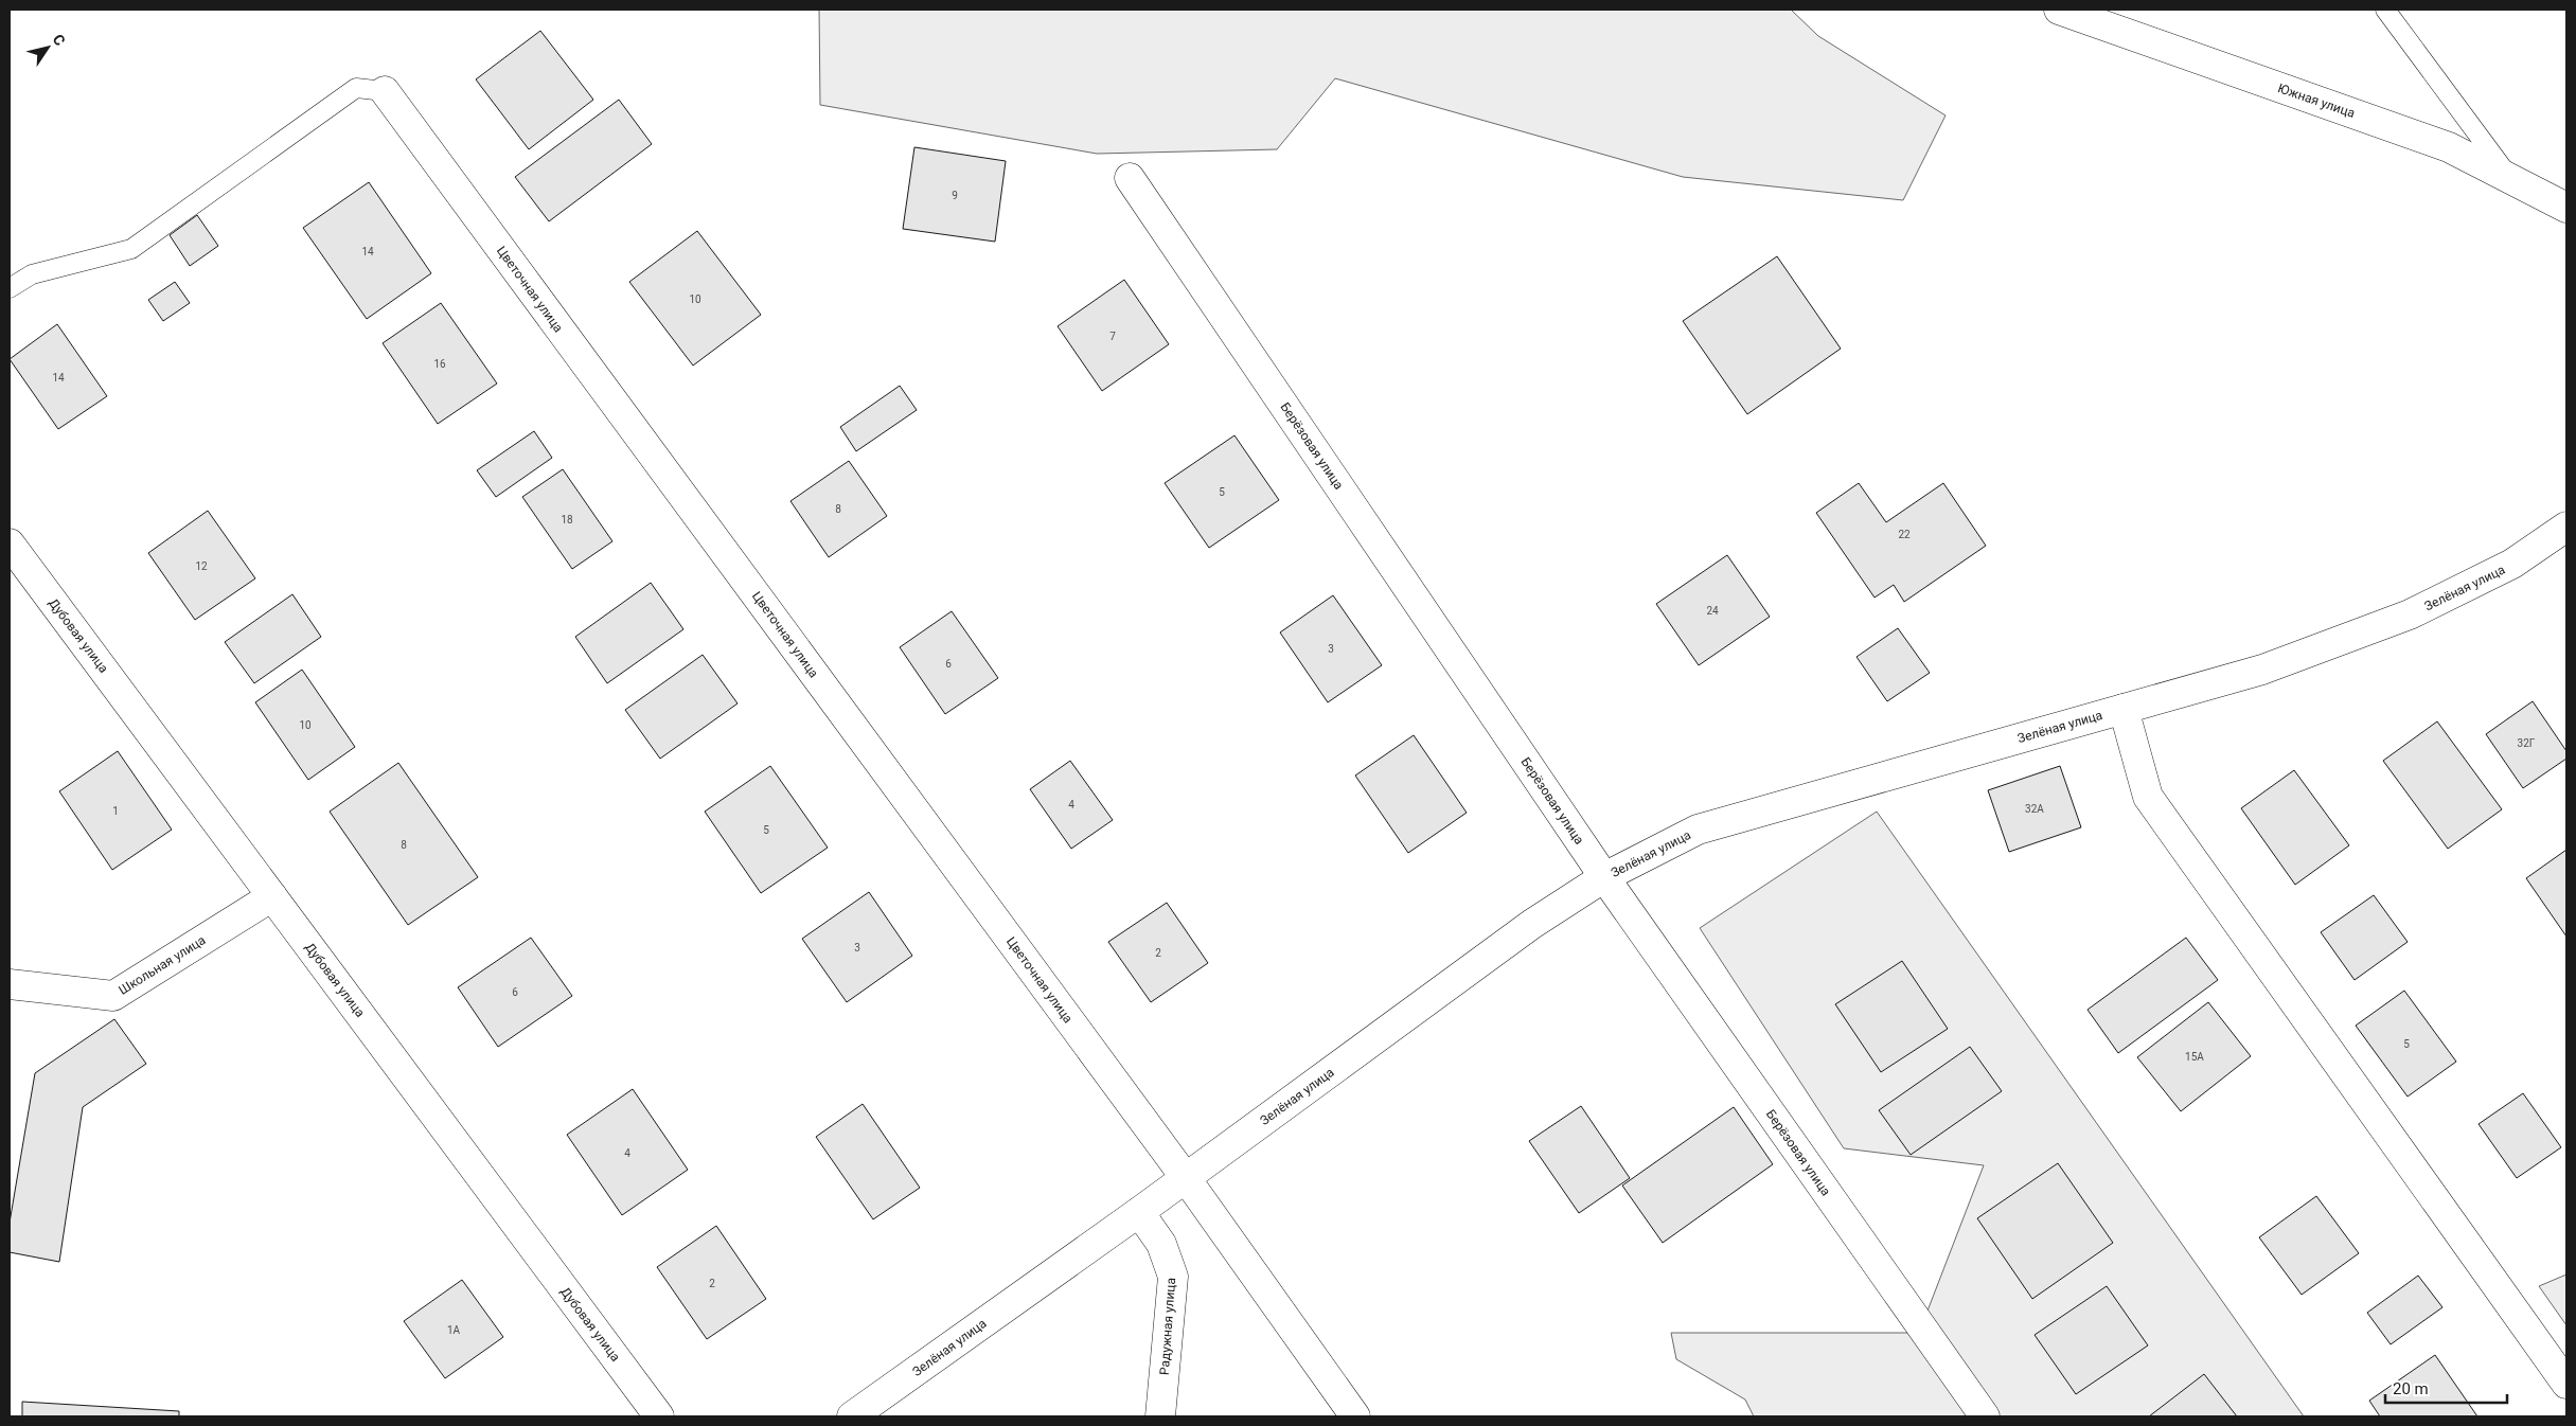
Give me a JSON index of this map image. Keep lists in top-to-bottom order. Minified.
{"streets":{"street":["Южная улица","Цветочная улица","Берёзовая улица","Зелёная улица","Дубовая улица","Школьная улица","Радужная улица"]},"crossings":[["Цветочная улица","Зелёная улица"],["Берёзовая улица","Зелёная улица"],["Зелёная улица","Радужная улица"],["Дубовая улица","Школьная улица"]],"house_numbers":["9","14","10","7","16","14","5","8","18","22","12","24","3","6","10","32Г","4","32А","1","5","8","3","2","6","5","15А","4","2","1А"],"scale_bar":"20 m","north":"top right"}
